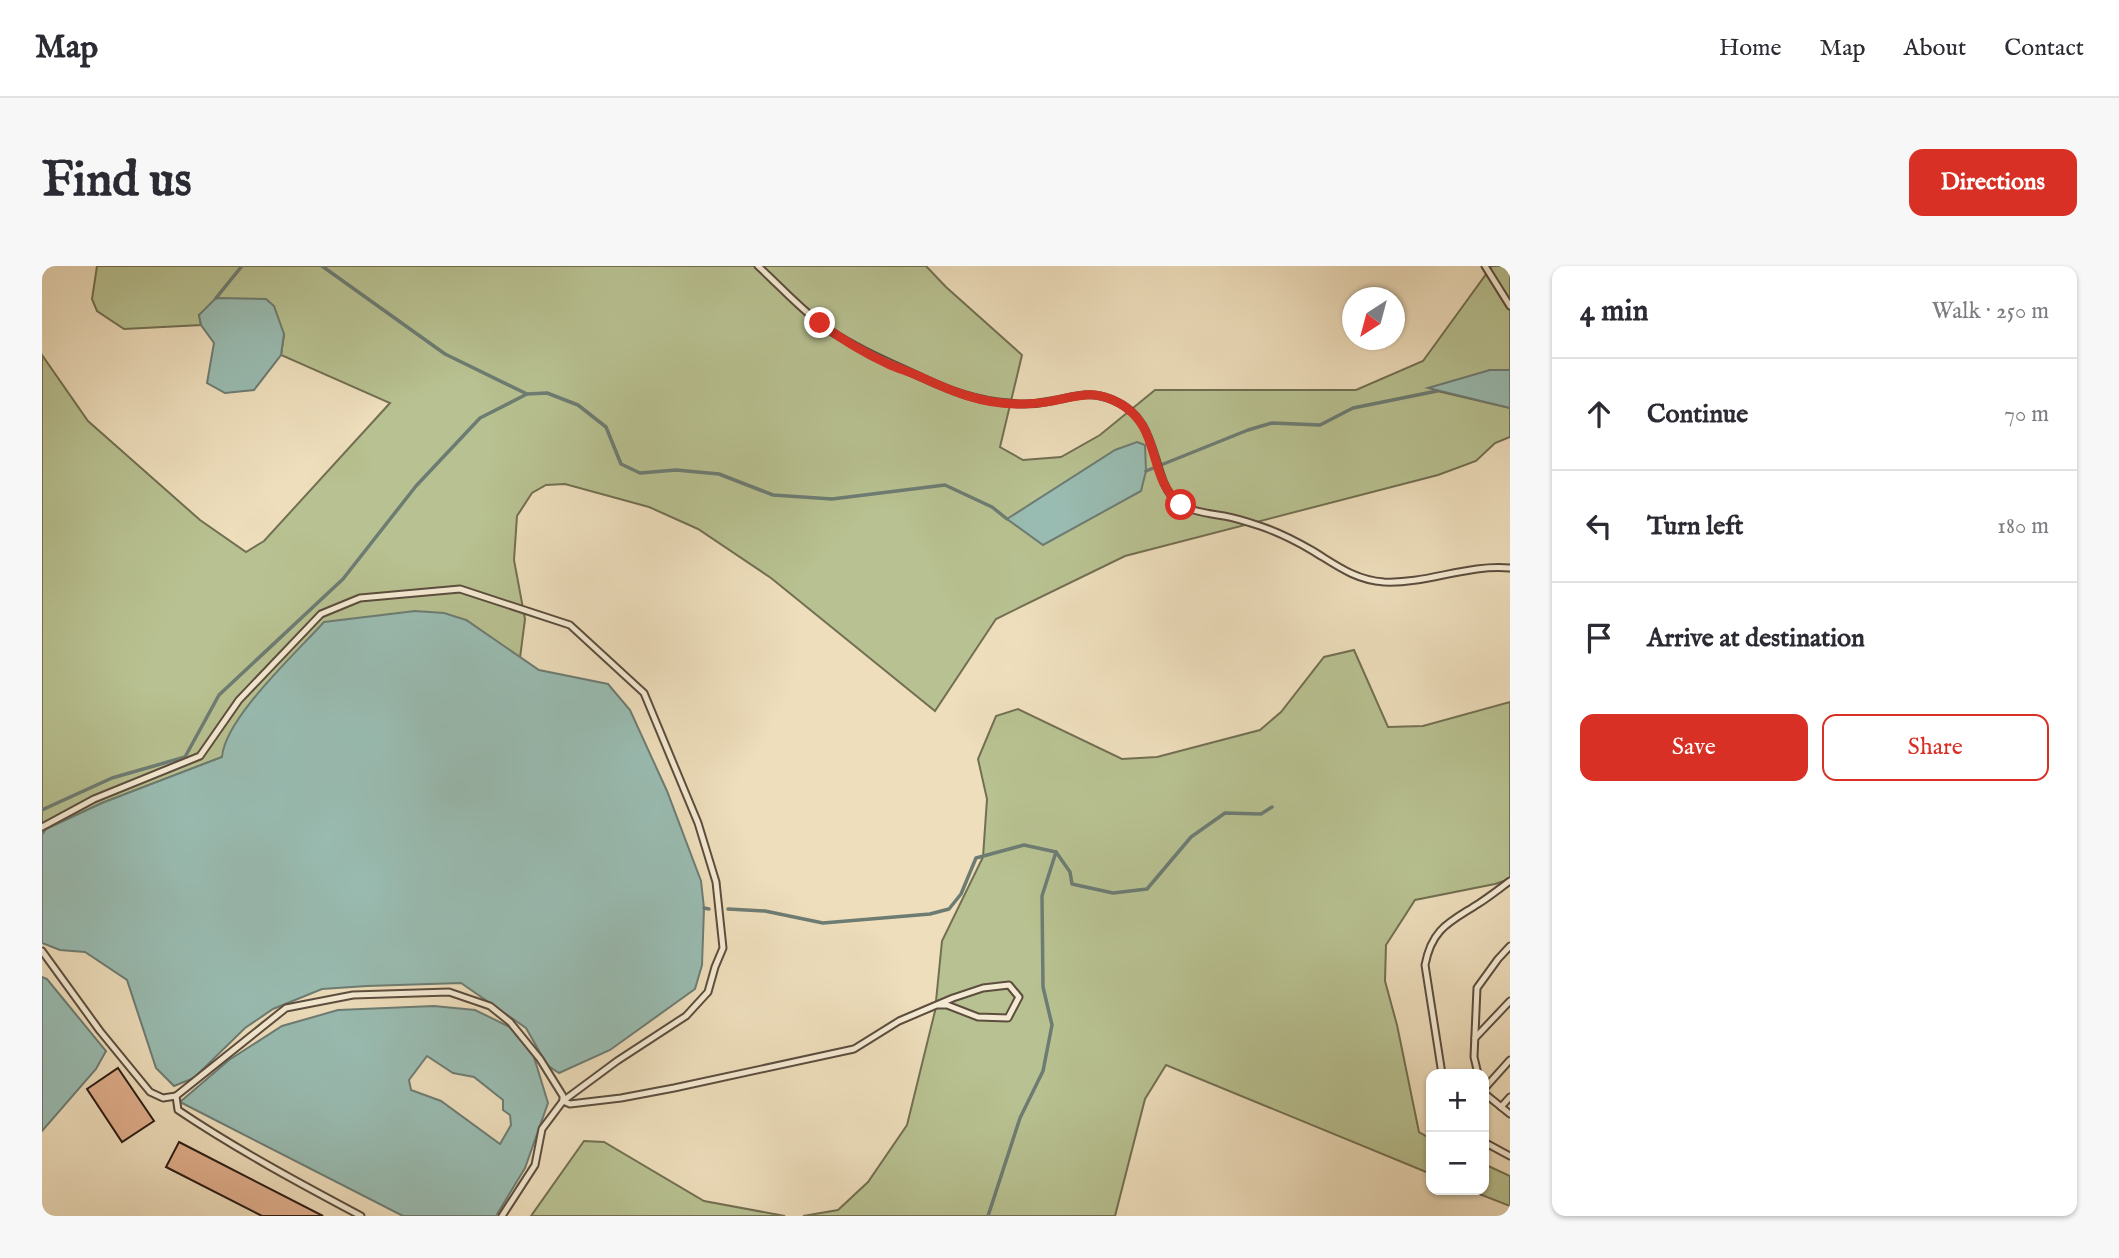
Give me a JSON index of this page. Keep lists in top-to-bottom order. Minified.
{"north":"bottom left","page":{"header":"Map","nav":["Home","Map","About","Contact"],"buttons":["Directions",["Save","Share"]],"title":"Find us","heading":["4 min","Walk · 250 m"],"list":[["Continue","70 m"],["Turn left","180 m"],"Arrive at destination"],"map_buttons":["+","−"]}}
